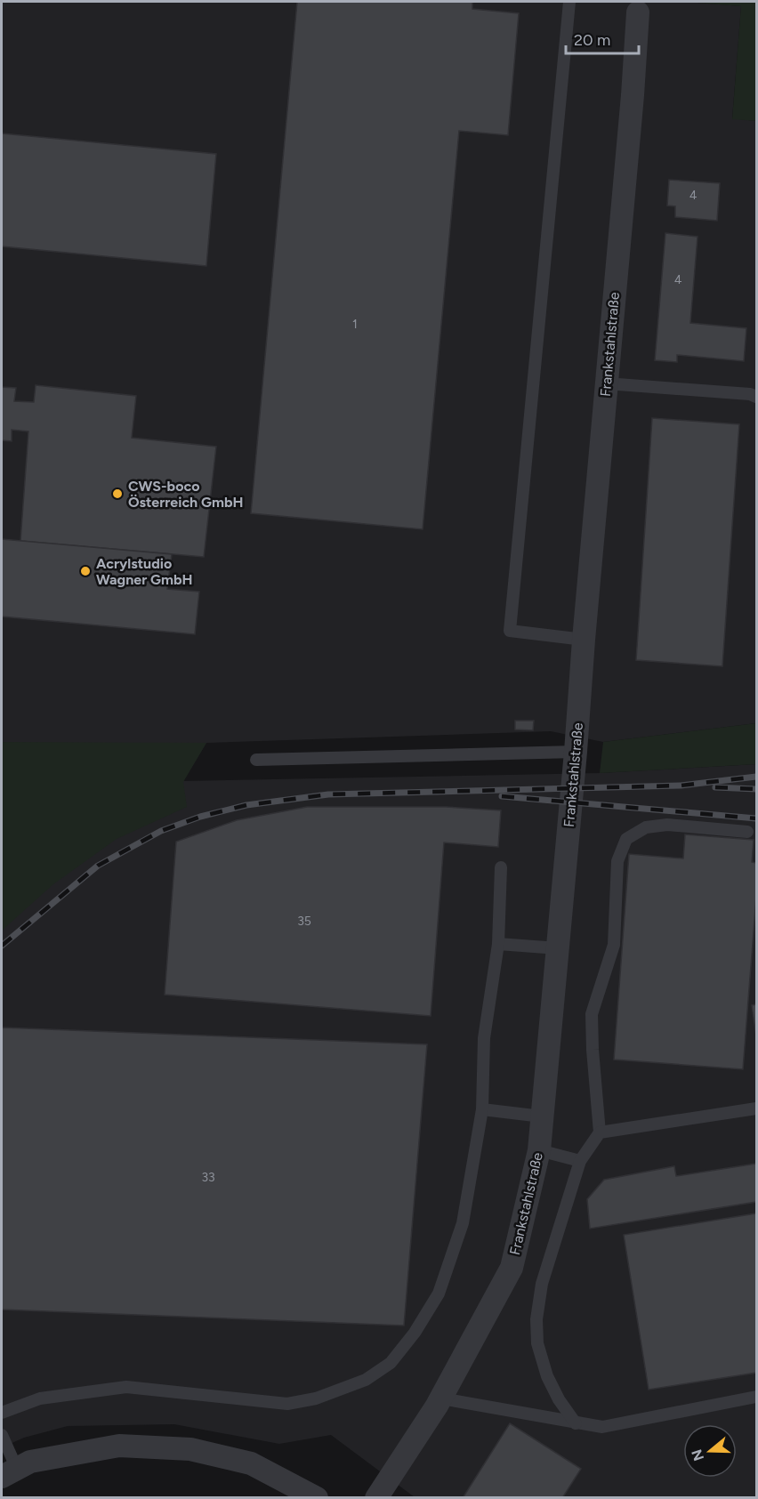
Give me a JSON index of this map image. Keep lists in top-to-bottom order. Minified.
{"streets":{"street":["Frankstahlstraße"]},"places":["CWS-boco Österreich GmbH","Acrylstudio Wagner GmbH"],"house_numbers":["4","4","1","35","33"],"scale_bar":"20 m","north":"left"}
